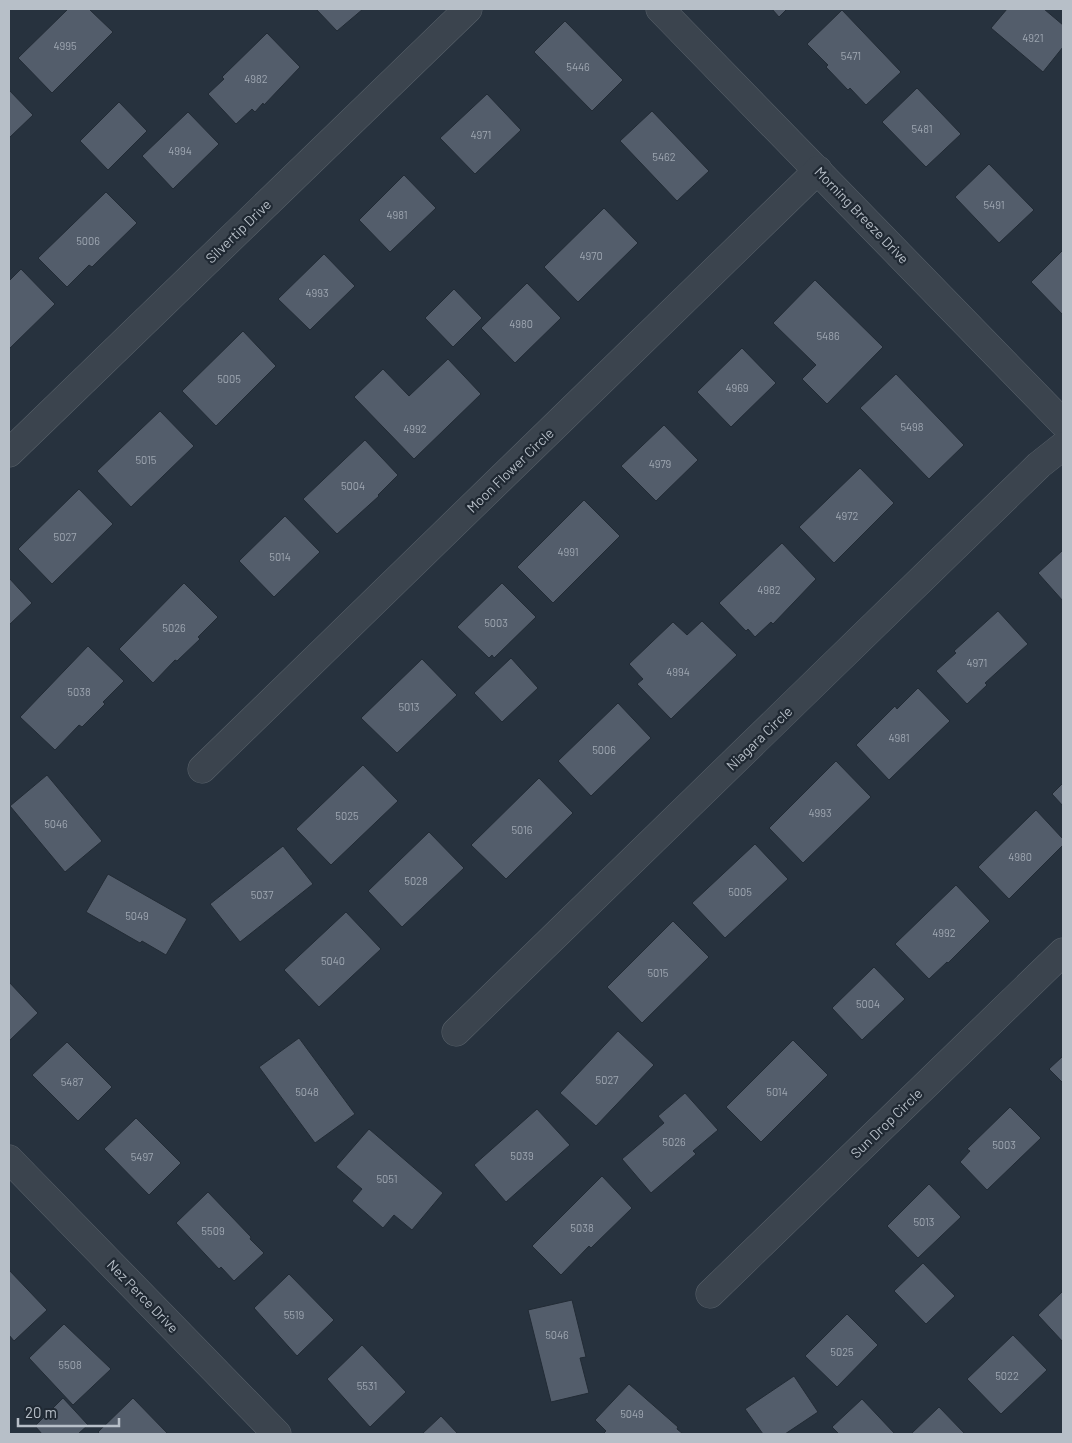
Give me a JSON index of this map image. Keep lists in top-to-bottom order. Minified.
{"streets":{"street":["Morning Breeze Drive","Silvertip Drive","Moon Flower Circle","Niagara Circle","Sun Drop Circle","Nez Perce Drive"]},"crossings":[["Morning Breeze Drive","Moon Flower Circle"]],"house_numbers":["4921","4995","5471","5446","4982","5481","4971","4994","5462","5491","4981","5006","4970","4993","4980","5486","5005","4969","5498","4992","5015","4979","5004","4972","5027","4991","5014","4982","5003","5026","4971","4994","5038","5013","4981","5006","4993","5025","5046","5016","4980","5028","5005","5037","5049","4992","5040","5015","5004","5027","5487","5048","5014","5026","5003","5039","5497","5051","5013","5038","5509","5519","5046","5025","5508","5022","5531","5049"],"scale_bar":"20 m"}
